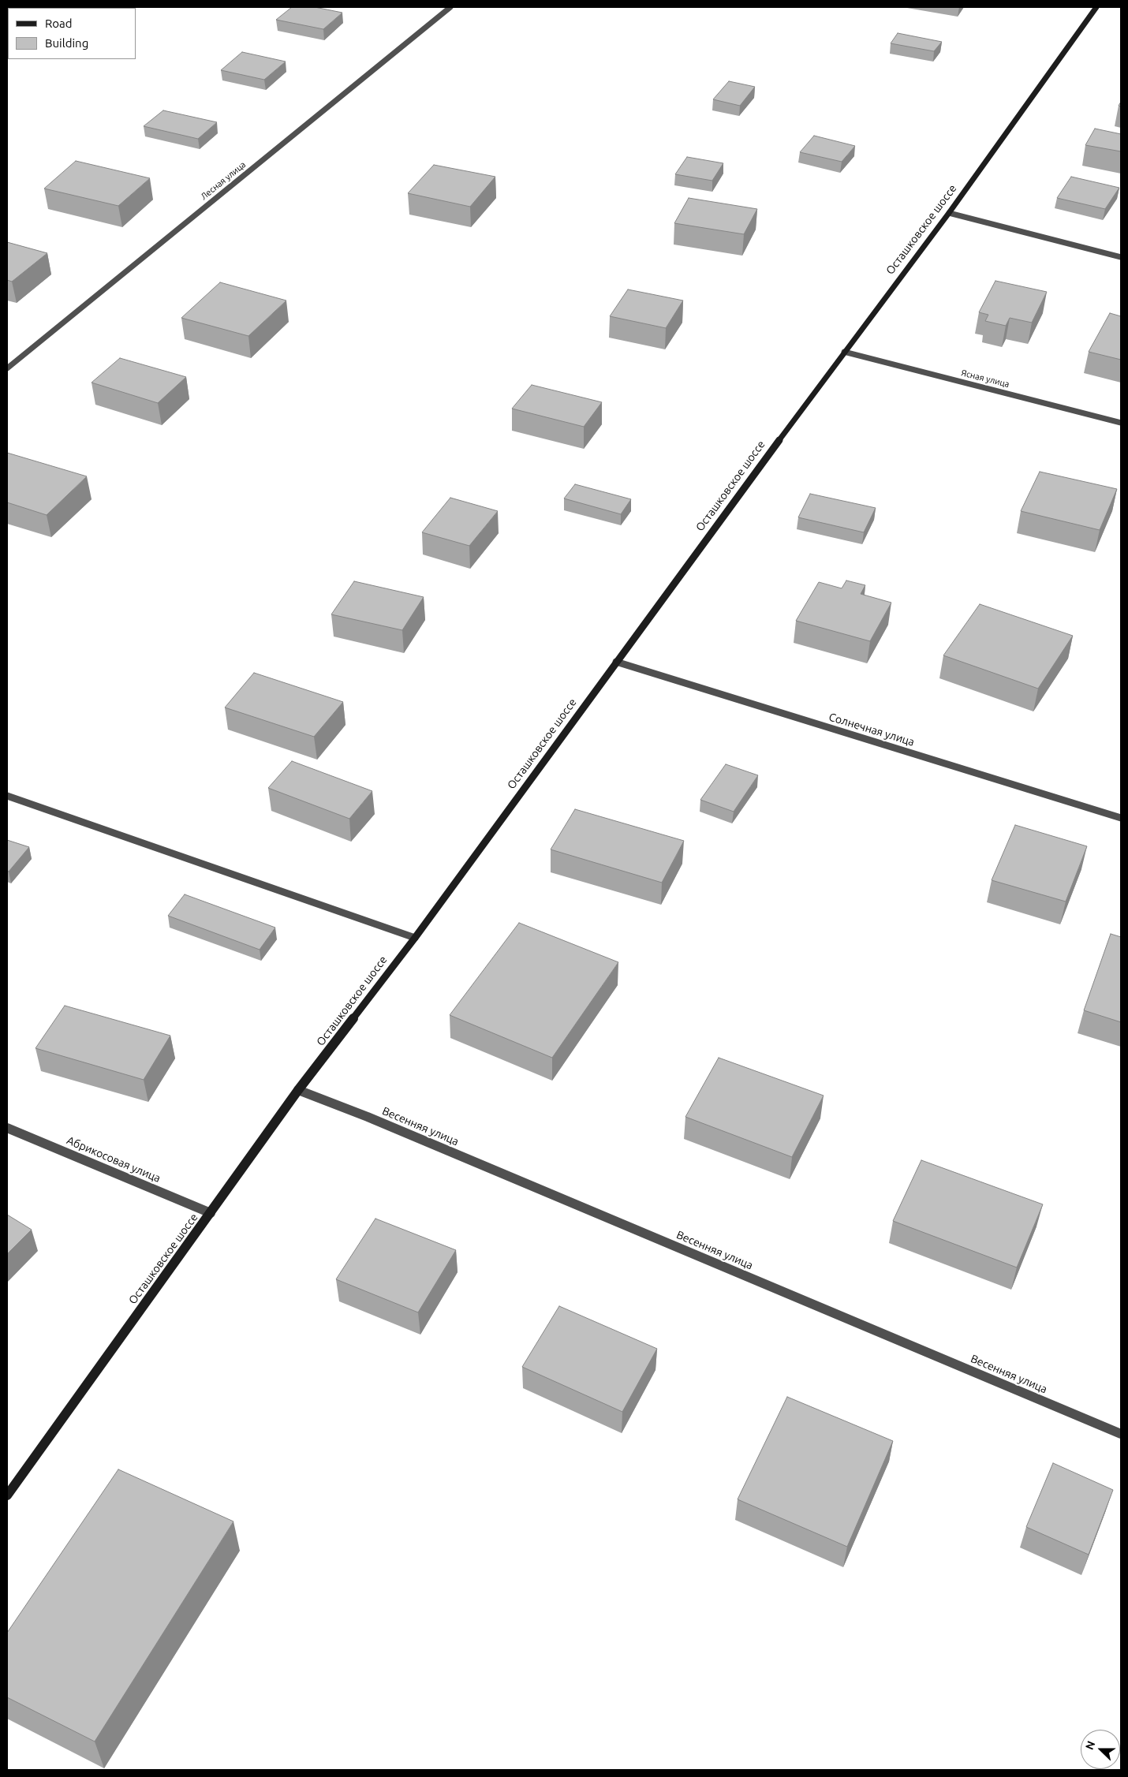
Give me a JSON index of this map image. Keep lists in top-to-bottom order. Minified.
{"streets":{"street":["Лесная улица","Осташковское шоссе","Ясная улица","Солнечная улица","Весенняя улица","Абрикосовая улица"]},"crossings":[["Осташковское шоссе","Ясная улица"],["Осташковское шоссе","Солнечная улица"],["Осташковское шоссе","Весенняя улица"],["Осташковское шоссе","Абрикосовая улица"]],"legend":["Road","Building"],"north":"left"}
